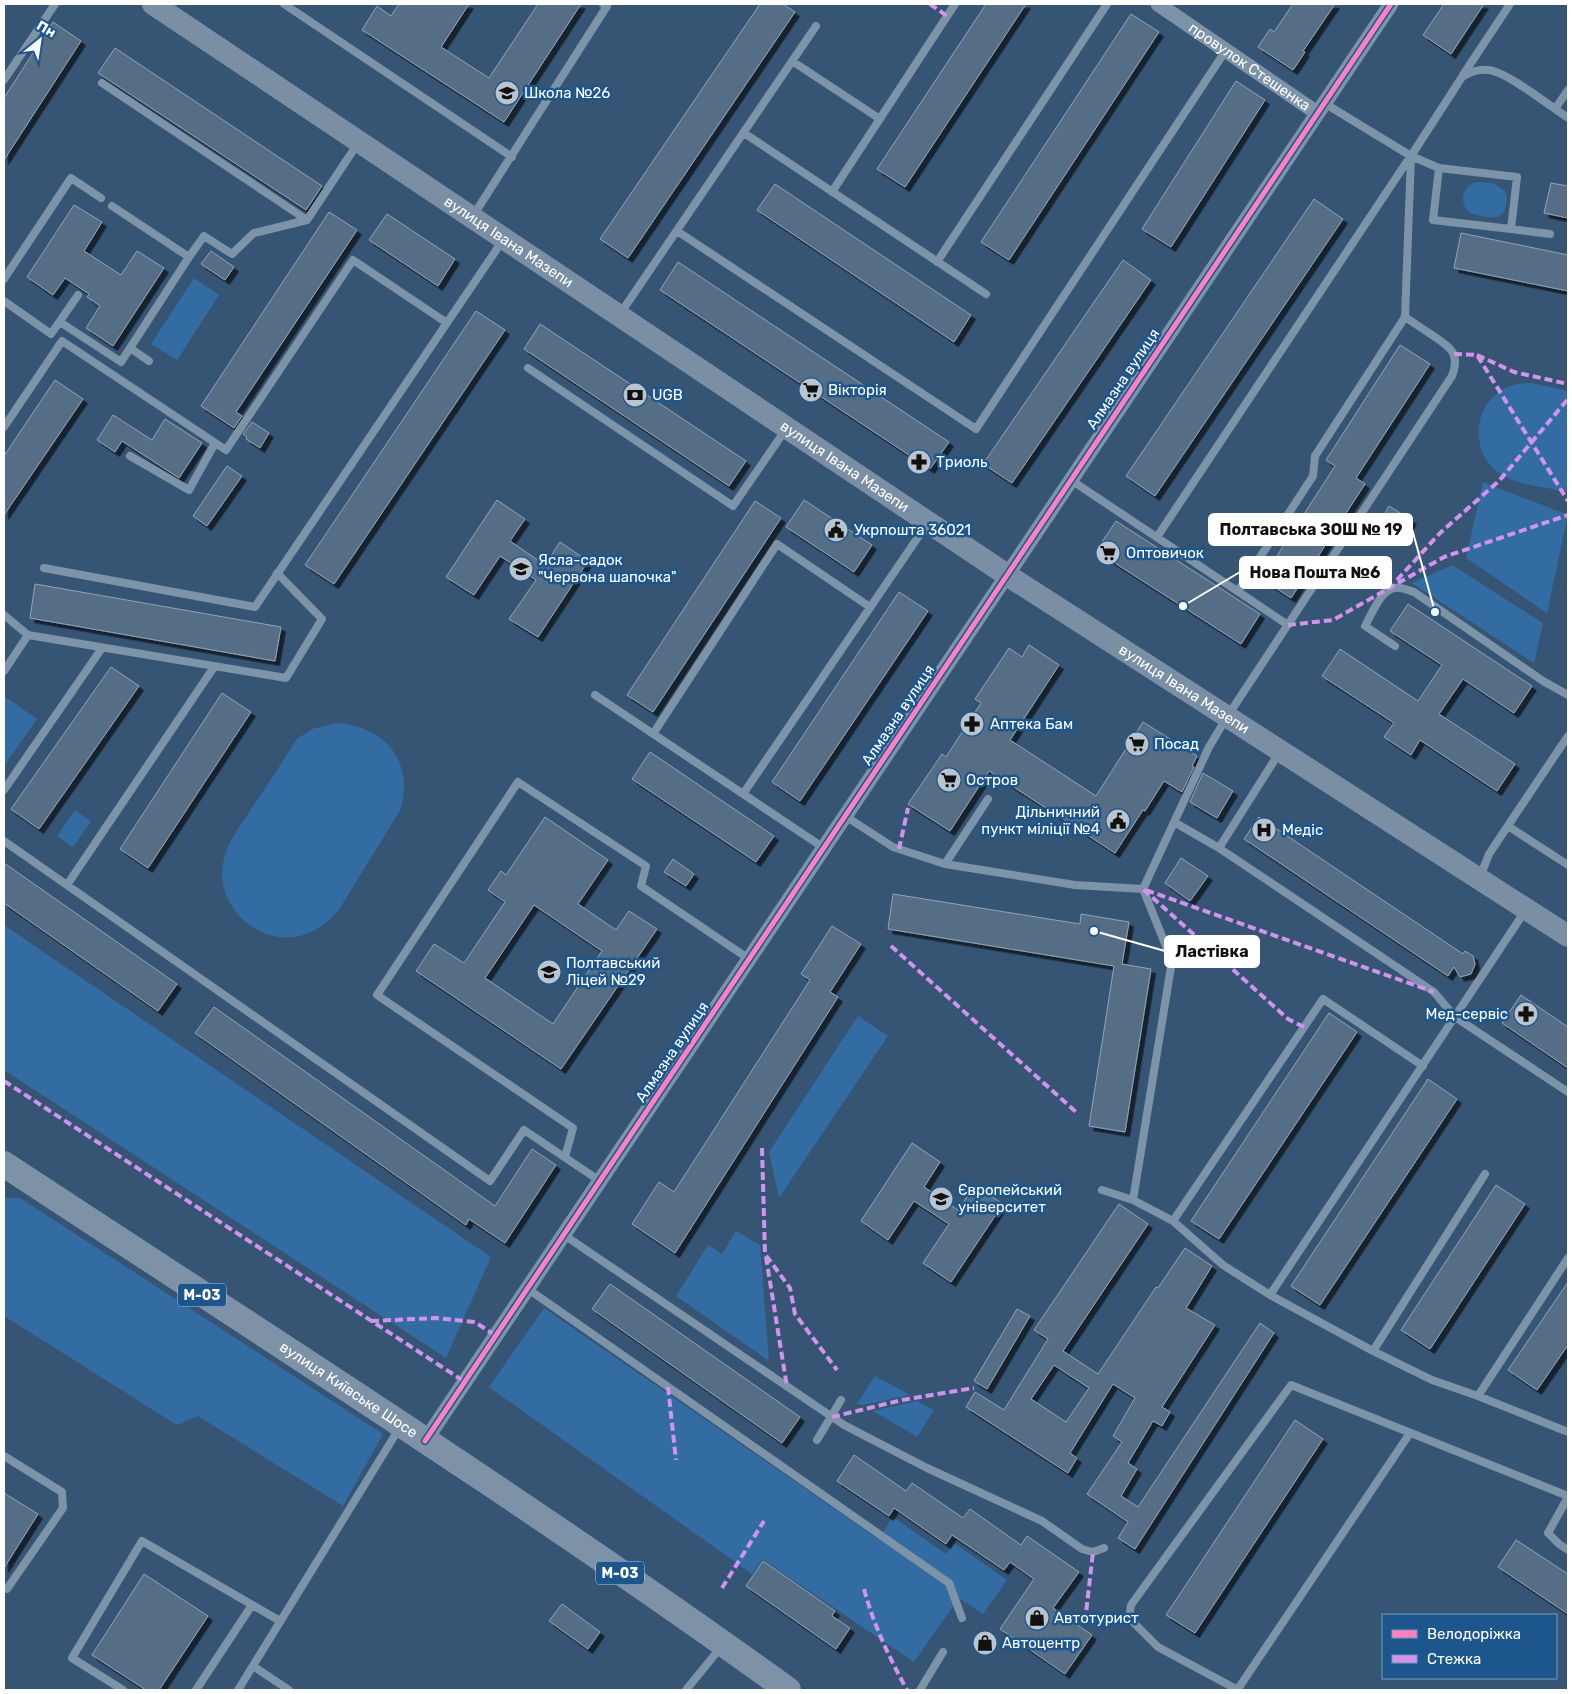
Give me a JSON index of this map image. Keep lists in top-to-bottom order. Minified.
{"streets":{"highway":["М-03","вулиця Київське Шосе"],"main road":["вулиця Івана Мазепи"],"street":["провулок Стешенка","Алмазна вулиця"]},"crossings":[["провулок Стешенка","Алмазна вулиця"],["вулиця Івана Мазепи","Алмазна вулиця"],["Алмазна вулиця","вулиця Київське Шосе"]],"places":{"school or university":["Школа №26","Ясла-садок \"Червона шапочка\"","Полтавський Ліцей №29","Європейський університет"],"supermarket":["Вікторія","Оптовичок","Посад","Остров"],"bank":["UGB"],"pharmacy":["Триоль","Аптека Бам","Мед-сервіс"],"public building":["Укрпошта 36021","Дільничний пункт міліції №4"],"other":["Нова Пошта №6","Полтавська ЗОШ № 19","Ластівка"],"hospital":["Медіс"],"shop":["Автотурист","Автоцентр"]},"legend":["Велодоріжка","Стежка"],"north":"top right"}
